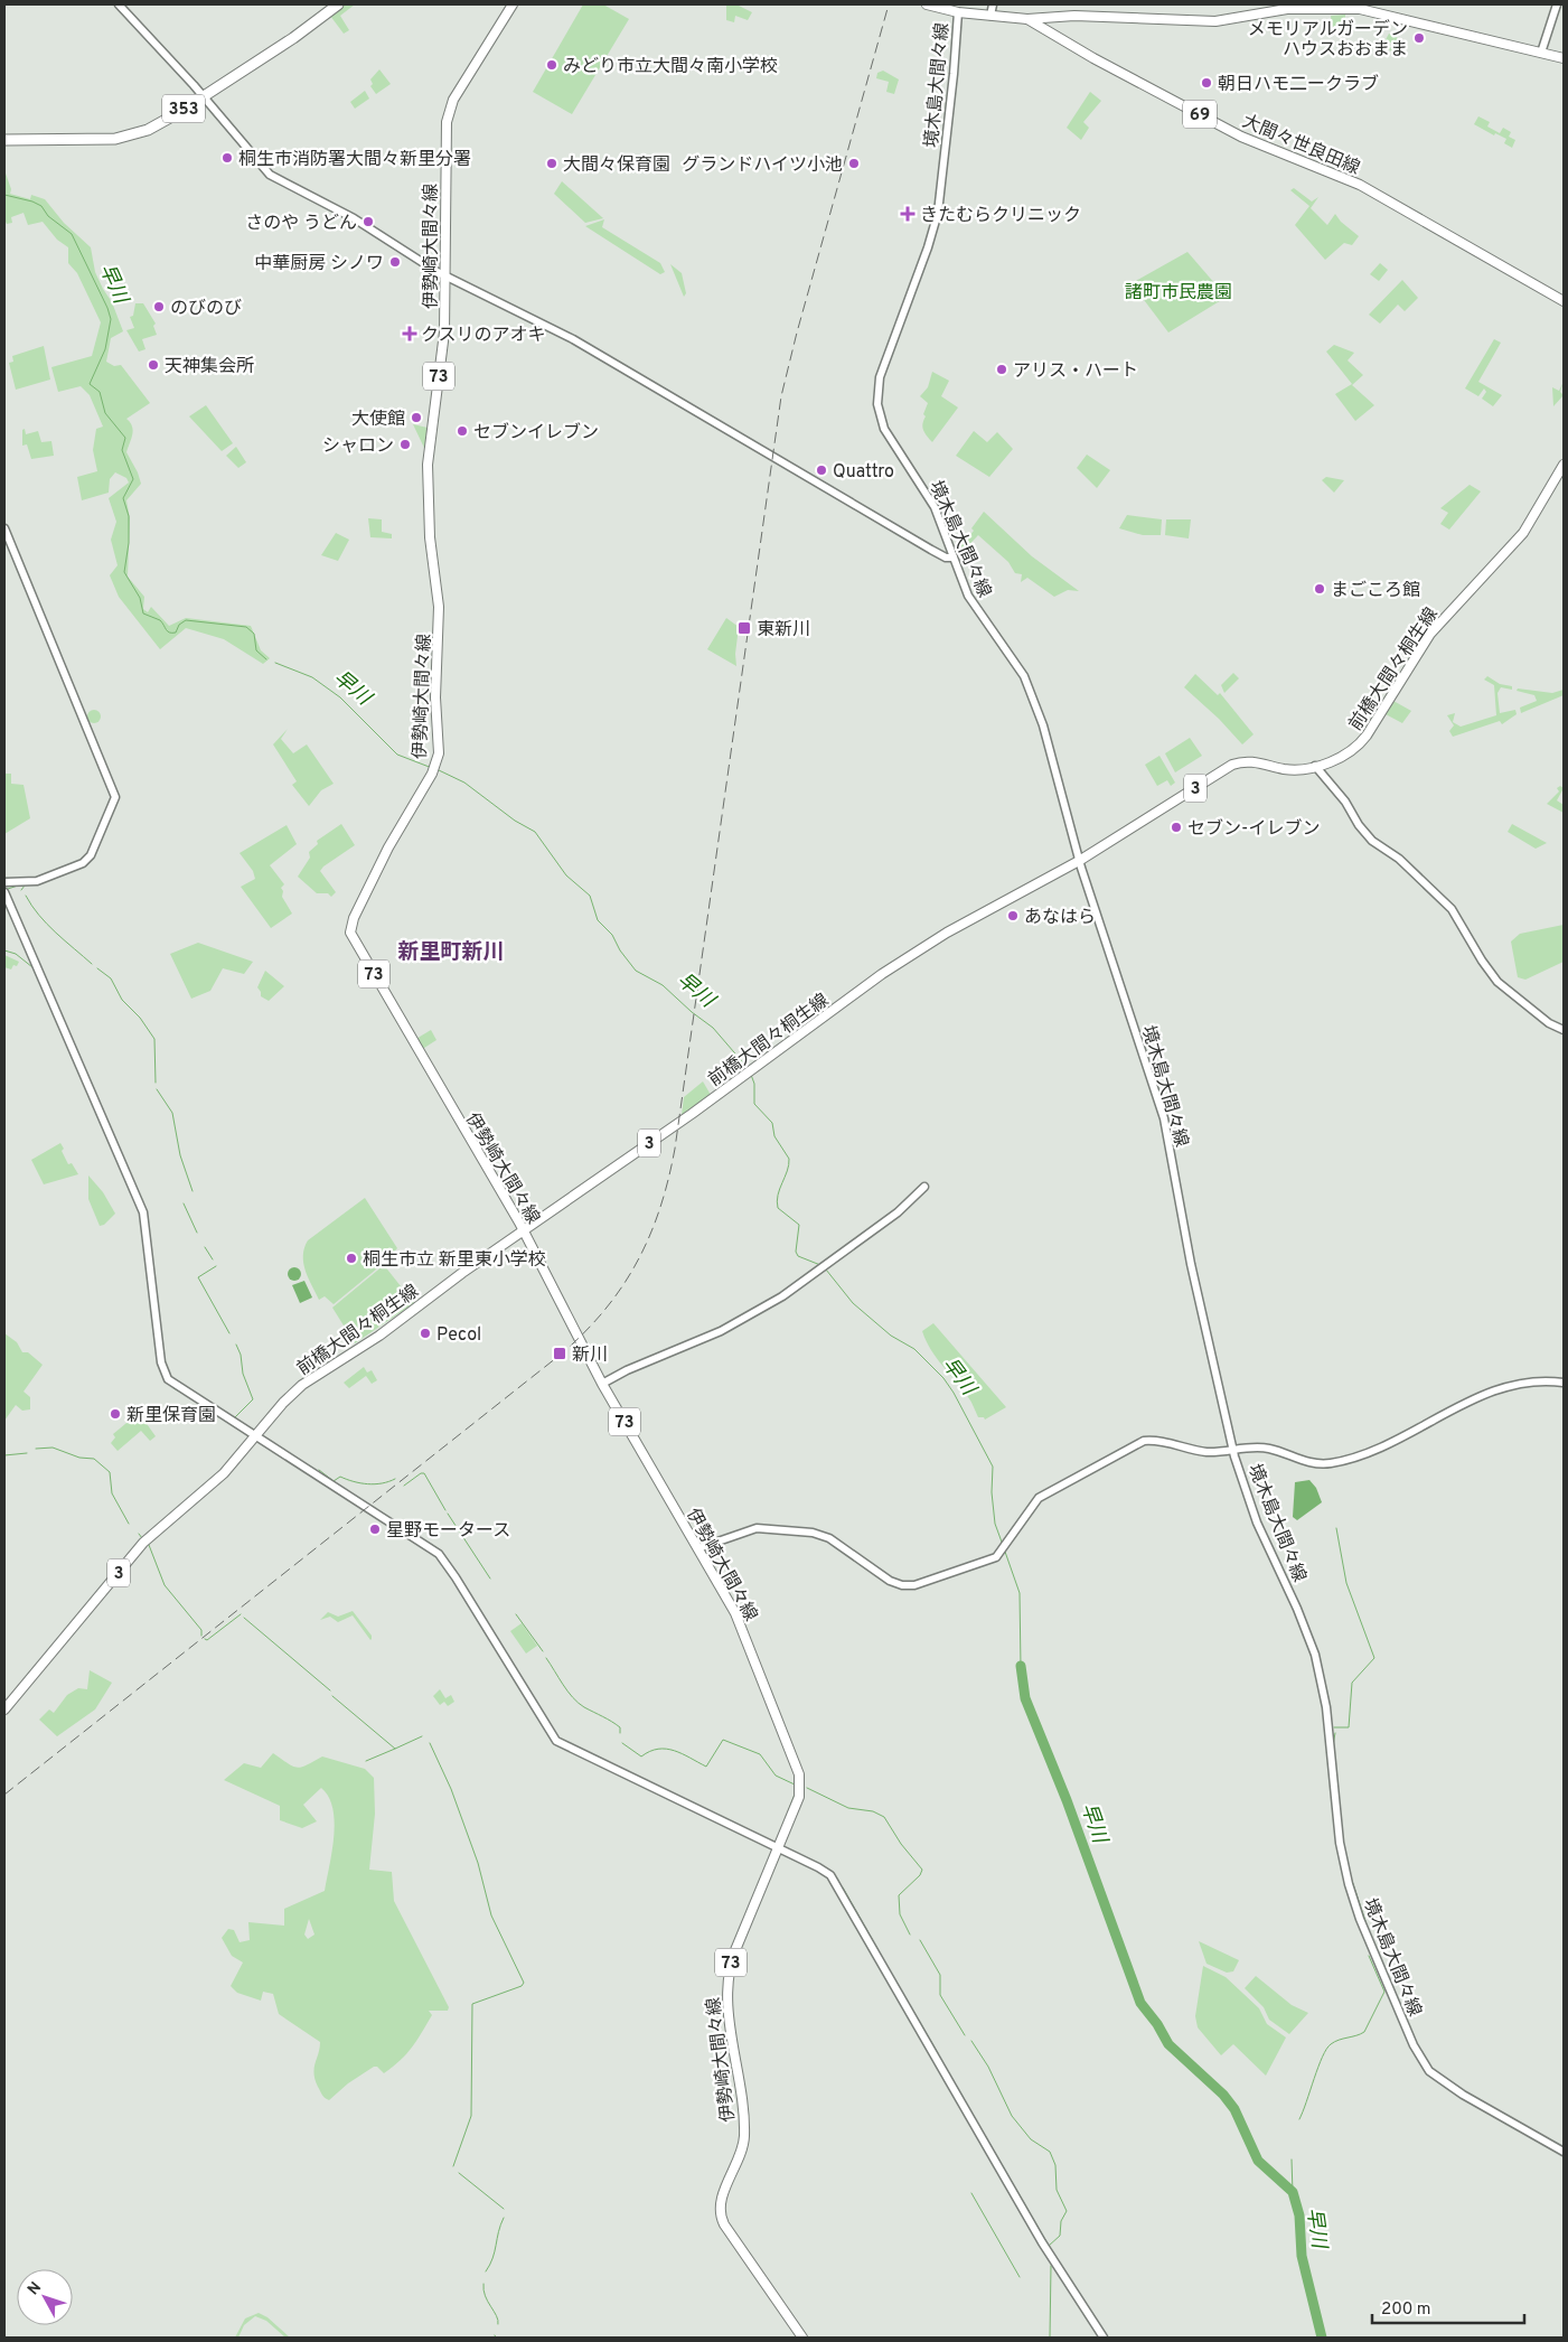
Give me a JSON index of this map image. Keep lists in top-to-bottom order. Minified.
{"streets":{"highway":["353"],"main road":["69","大間々世良田線","伊勢崎大間々線","73","前橋大間々桐生線","3"],"street":["境木島大間々線"]},"crossings":[["境木島大間々線","大間々世良田線"],["境木島大間々線","前橋大間々桐生線"],["伊勢崎大間々線","前橋大間々桐生線"]],"districts":["新里町新川"],"water":["早川"],"parks":["諸町市民農園"],"places":{"other":["メモリアルガーデン ハウスおおまま","みどり市立大間々南小学校","朝日ハモ二ークラブ","桐生市消防署大間々新里分署","大間々保育園","グランドハイツ小池","さのや うどん","中華厨房 シノワ","のびのび","天神集会所","アリス・ハート","大使館","セブンイレブン","シャロン","Quattro","まごころ館","セブン-イレブン","あなはら","桐生市立 新里東小学校","Pecol","新里保育園","星野モータース"],"health":["きたむらクリニック","クスリのアオキ"],"transit":["東新川","新川"]},"scale_bar":"200 m","north":"top left"}
